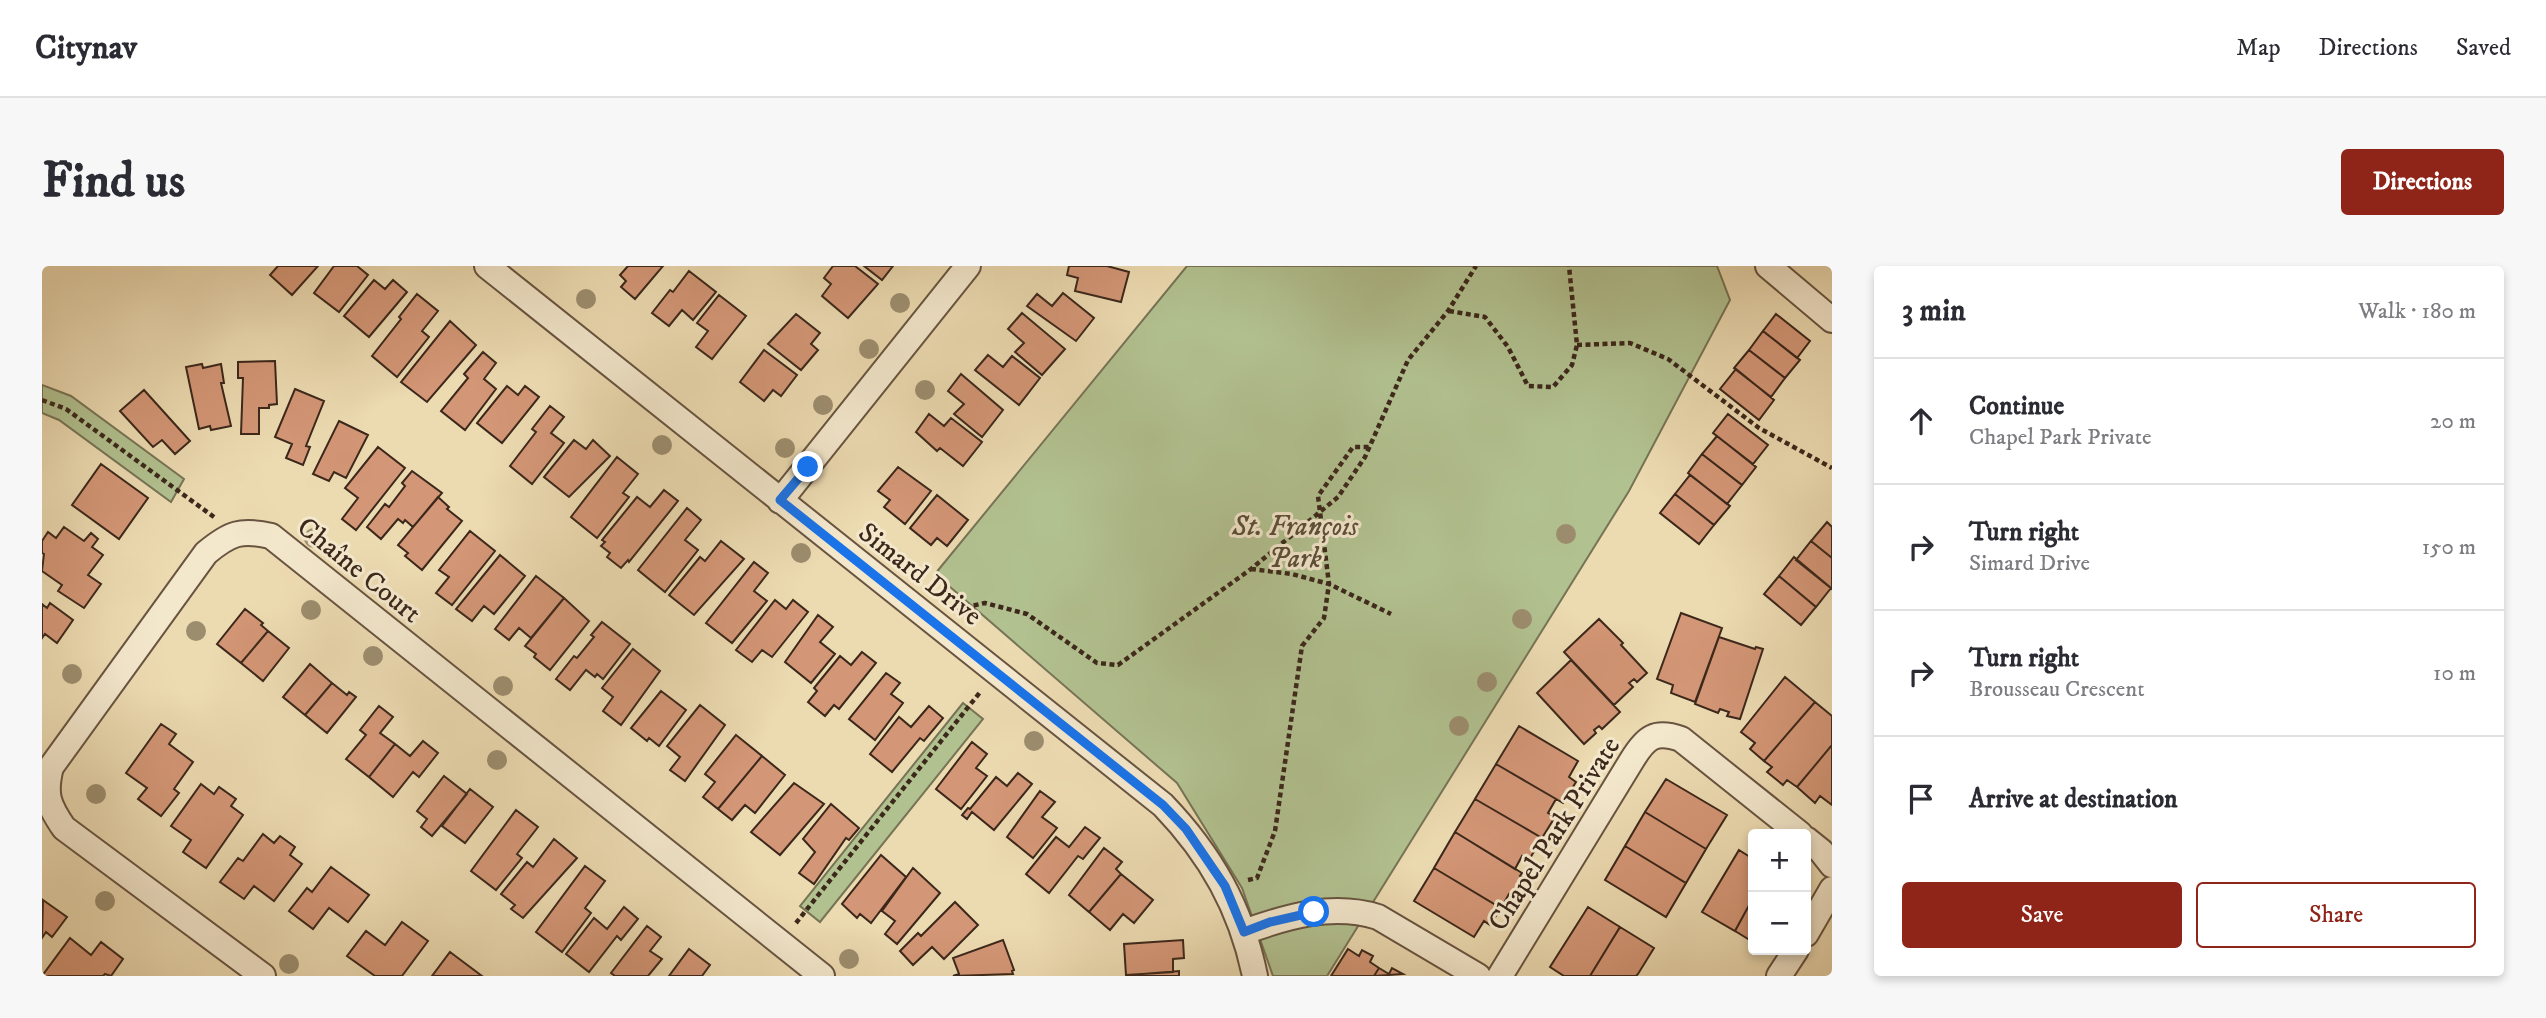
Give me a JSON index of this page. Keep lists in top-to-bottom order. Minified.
{"streets":{"street":["Chaîne Court","Simard Drive","Chapel Park Private"]},"parks":["St. François Park"],"page":{"header":"Citynav","nav":["Map","Directions","Saved"],"buttons":["Directions",["Save","Share"]],"title":"Find us","heading":["3 min","Walk · 180 m"],"list":[["Continue","Chapel Park Private","20 m"],["Turn right","Simard Drive","150 m"],["Turn right","Brousseau Crescent","10 m"],"Arrive at destination"],"map_buttons":["+","−"]}}
